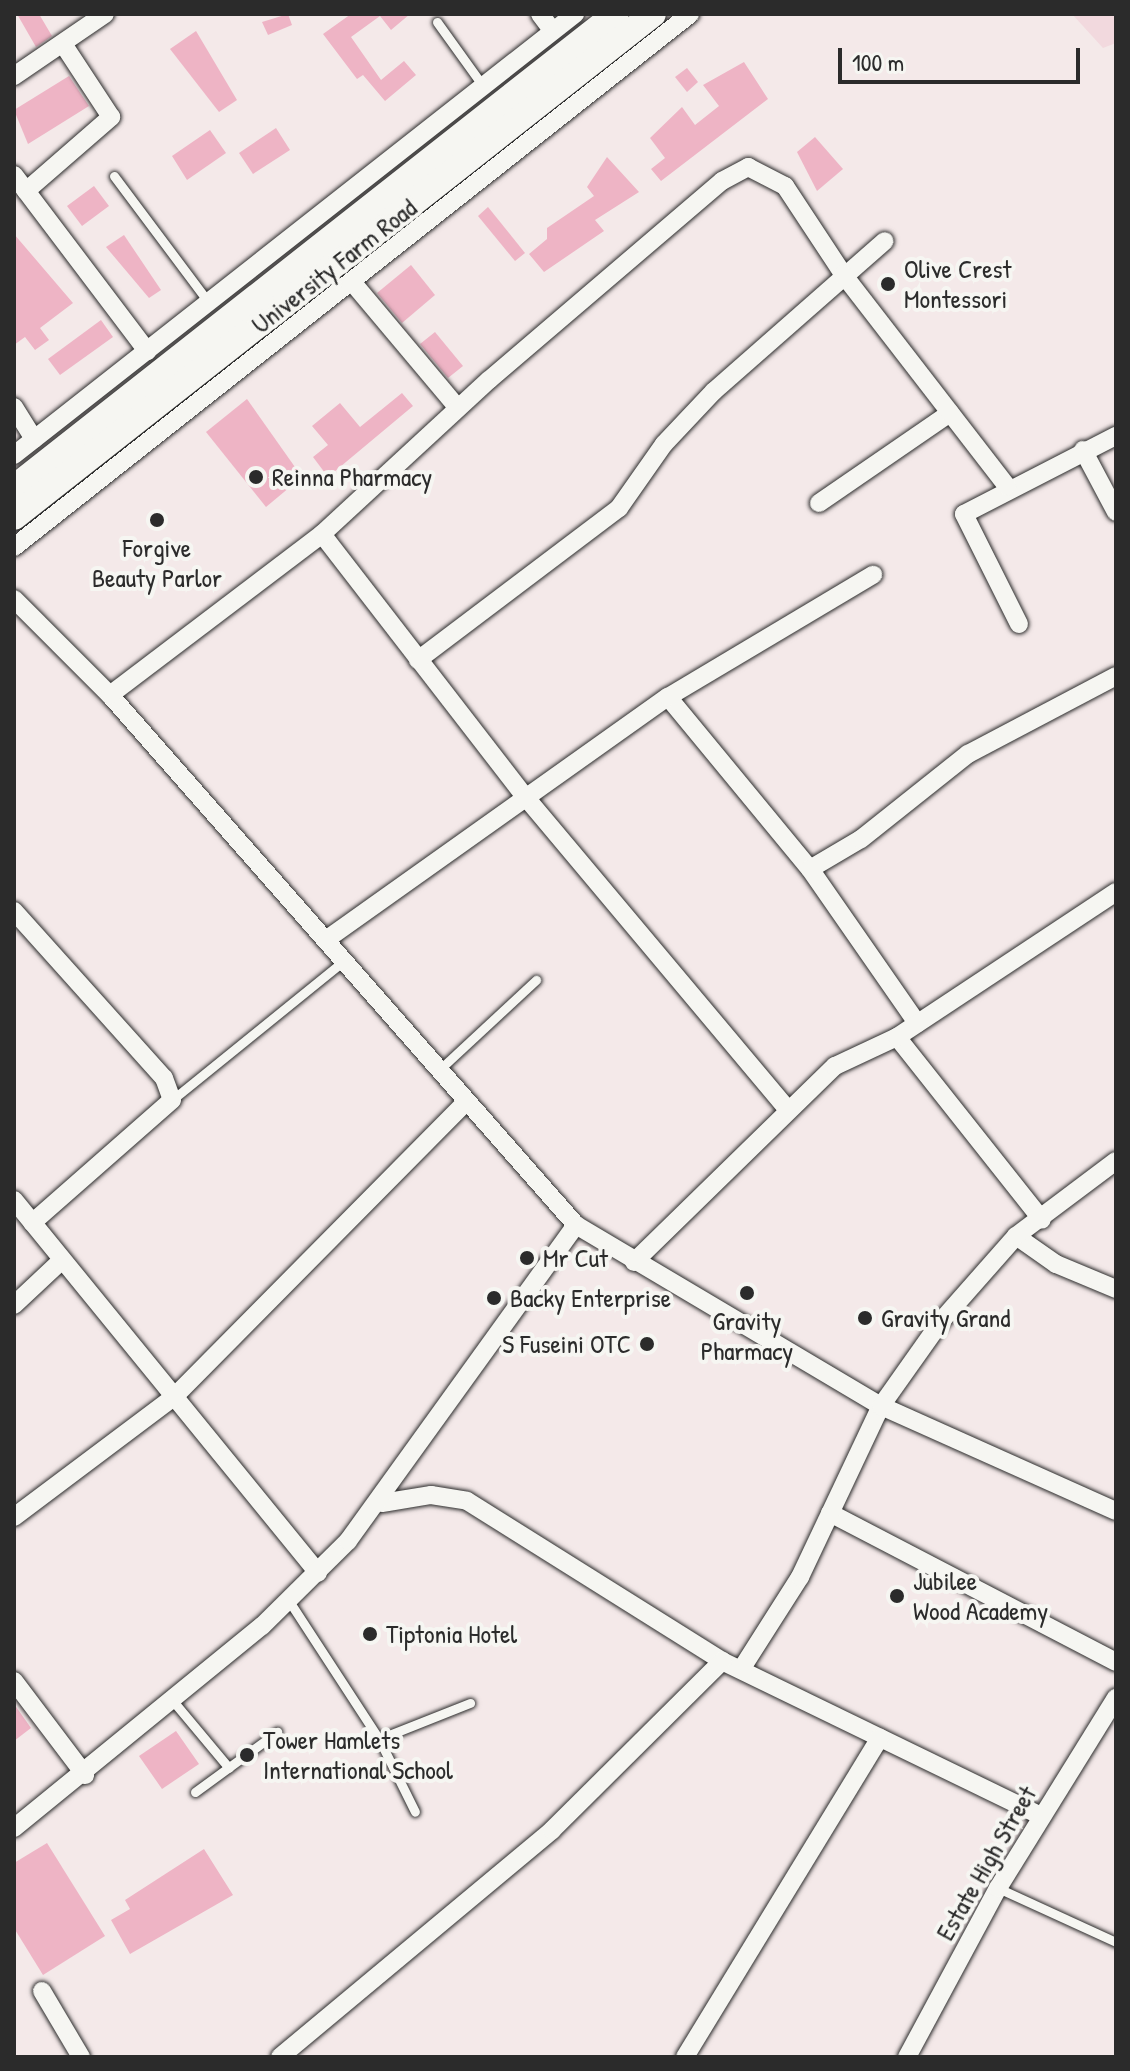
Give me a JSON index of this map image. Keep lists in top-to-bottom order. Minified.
{"streets":{"street":["University Farm Road","Estate High Street"]},"places":["Olive Crest Montessori","Reinna Pharmacy","Forgive Beauty Parlor","Mr Cut","Gravity Pharmacy","Backy Enterprise","Gravity Grand","S Fuseini OTC","Jubilee Wood Academy","Tiptonia Hotel","Tower Hamlets International School"],"scale_bar":"100 m"}
